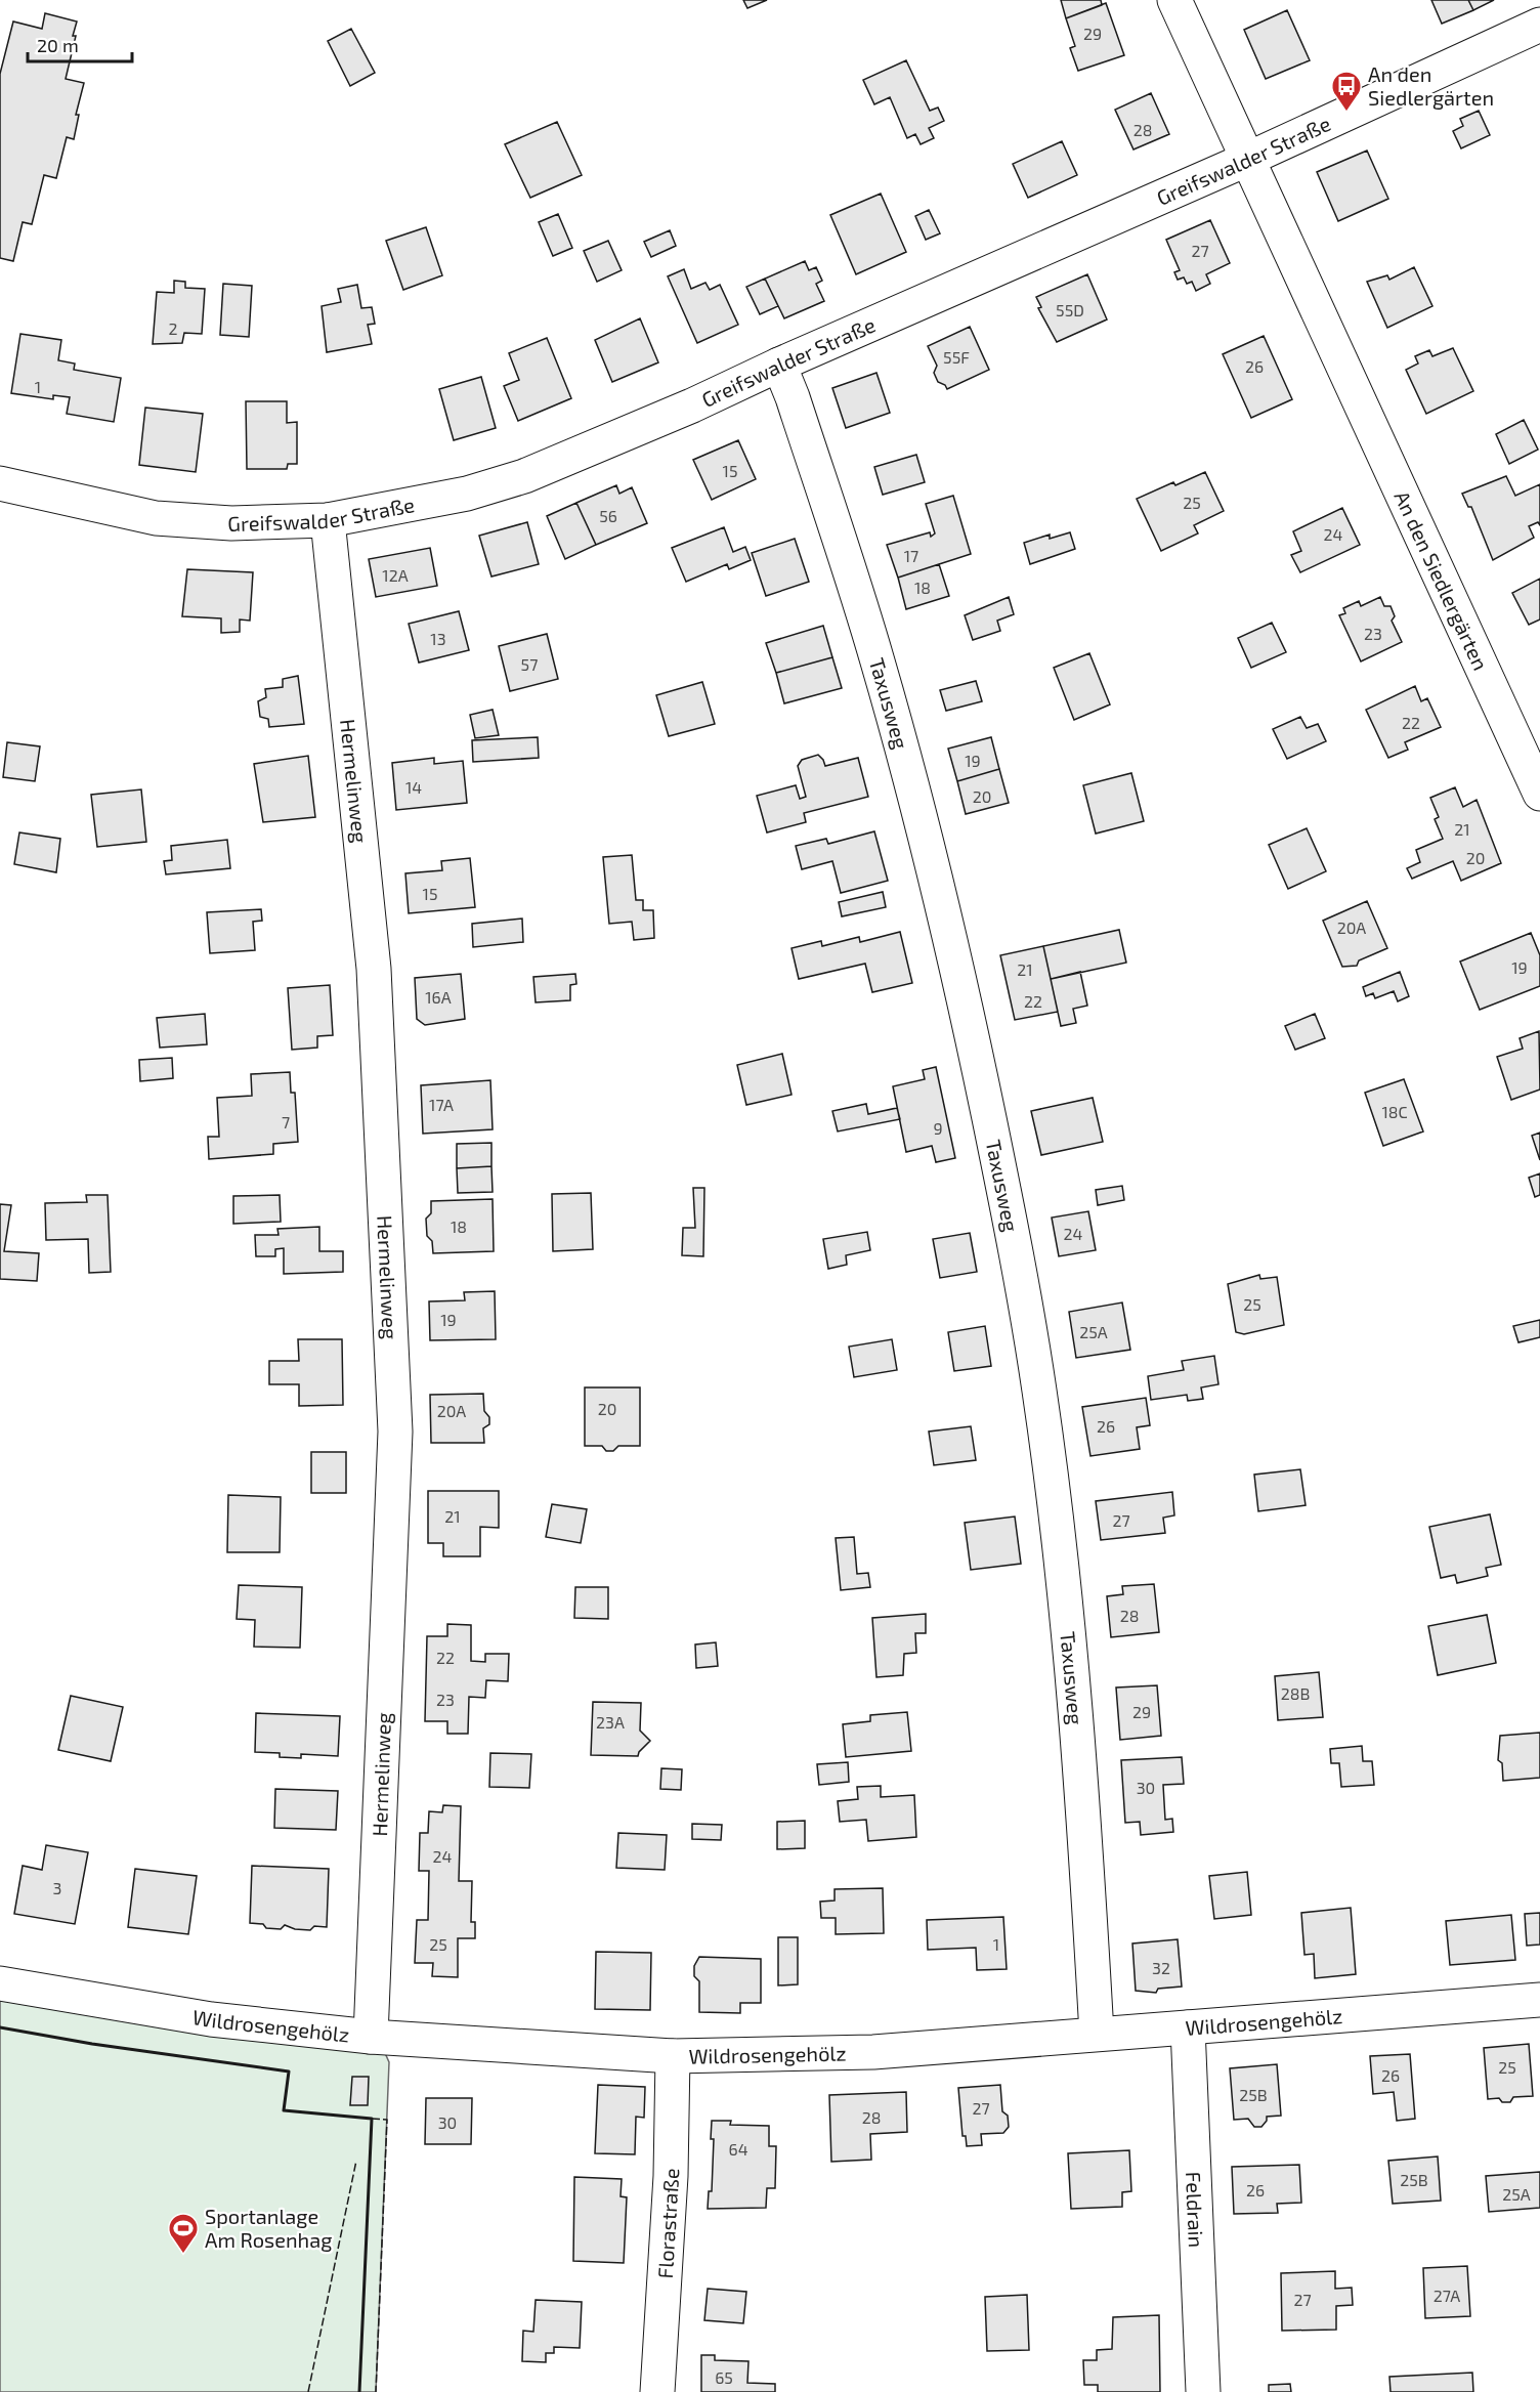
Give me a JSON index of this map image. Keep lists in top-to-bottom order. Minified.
{"streets":{"street":["Greifswalder Straße","An den Siedlergärten","Taxusweg","Hermelinweg","Wildrosengehölz","Feldrain","Florastraße"]},"crossings":[["Greifswalder Straße","An den Siedlergärten"],["Greifswalder Straße","Taxusweg"],["Greifswalder Straße","Hermelinweg"],["Taxusweg","Wildrosengehölz"],["Hermelinweg","Wildrosengehölz"],["Wildrosengehölz","Feldrain"],["Wildrosengehölz","Florastraße"]],"places":{"bus stop":["An den Siedlergärten"],"sports":["Sportanlage Am Rosenhag"]},"house_numbers":["29","28","27","55D","2","55F","26","1","15","25","56","24","17","12A","18","23","13","57","22","19","14","20","21","20","15","20A","19","21","16A","22","17A","18C","7","9","18","24","25","19","25A","20","20A","26","21","27","28","22","28B","23","29","23A","30","24","3","25","1","32","25","26","25B","27","28","30","64","25B","26","25A","27A","27","65"],"scale_bar":"20 m"}
